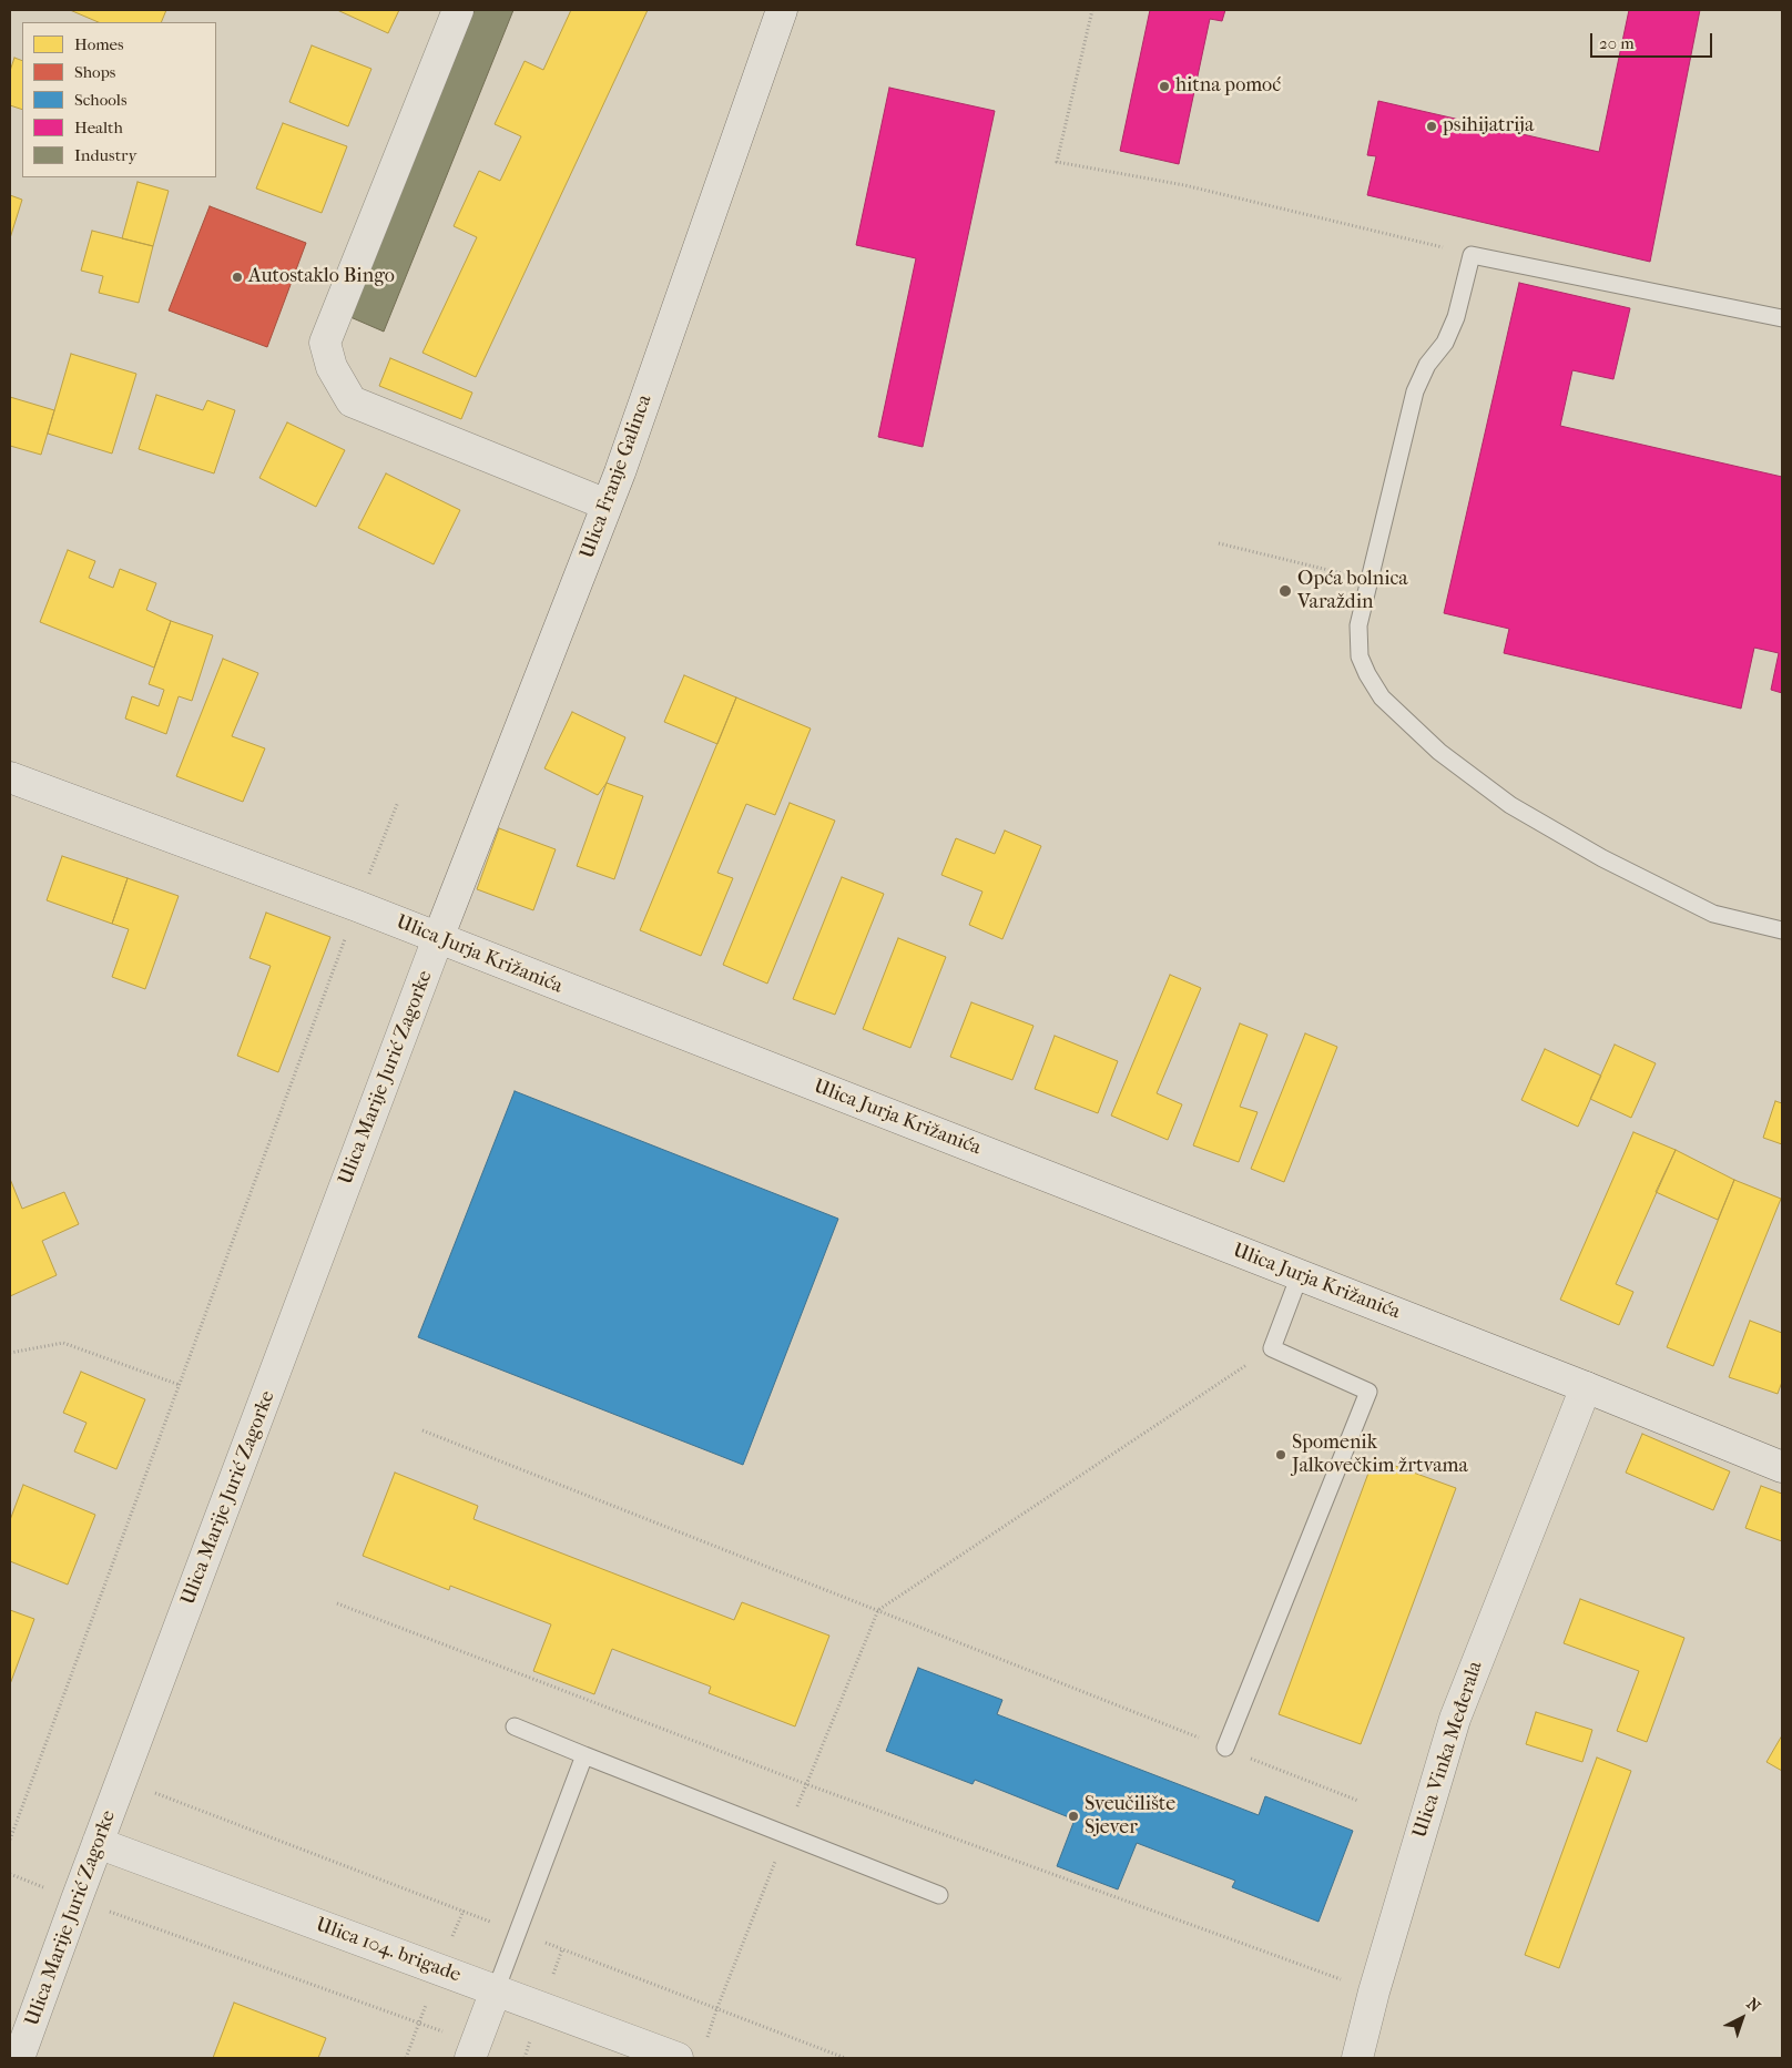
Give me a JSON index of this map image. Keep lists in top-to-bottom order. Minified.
{"streets":{"street":["Ulica Franje Galinca","Ulica Jurja Križanića","Ulica Marije Jurić Zagorke","Ulica Vinka Međerala","Ulica 104. brigade"]},"crossings":[["Ulica Franje Galinca","Ulica Jurja Križanića"],["Ulica Franje Galinca","Ulica Marije Jurić Zagorke"],["Ulica Jurja Križanića","Ulica Marije Jurić Zagorke"],["Ulica Jurja Križanića","Ulica Vinka Međerala"],["Ulica Marije Jurić Zagorke","Ulica 104. brigade"]],"places":["hitna pomoć","psihijatrija","Autostaklo Bingo","Opća bolnica Varaždin","Spomenik Jalkovečkim žrtvama","Sveučilište Sjever"],"legend":["Homes","Shops","Schools","Health","Industry"],"scale_bar":"20 m","north":"top right"}
